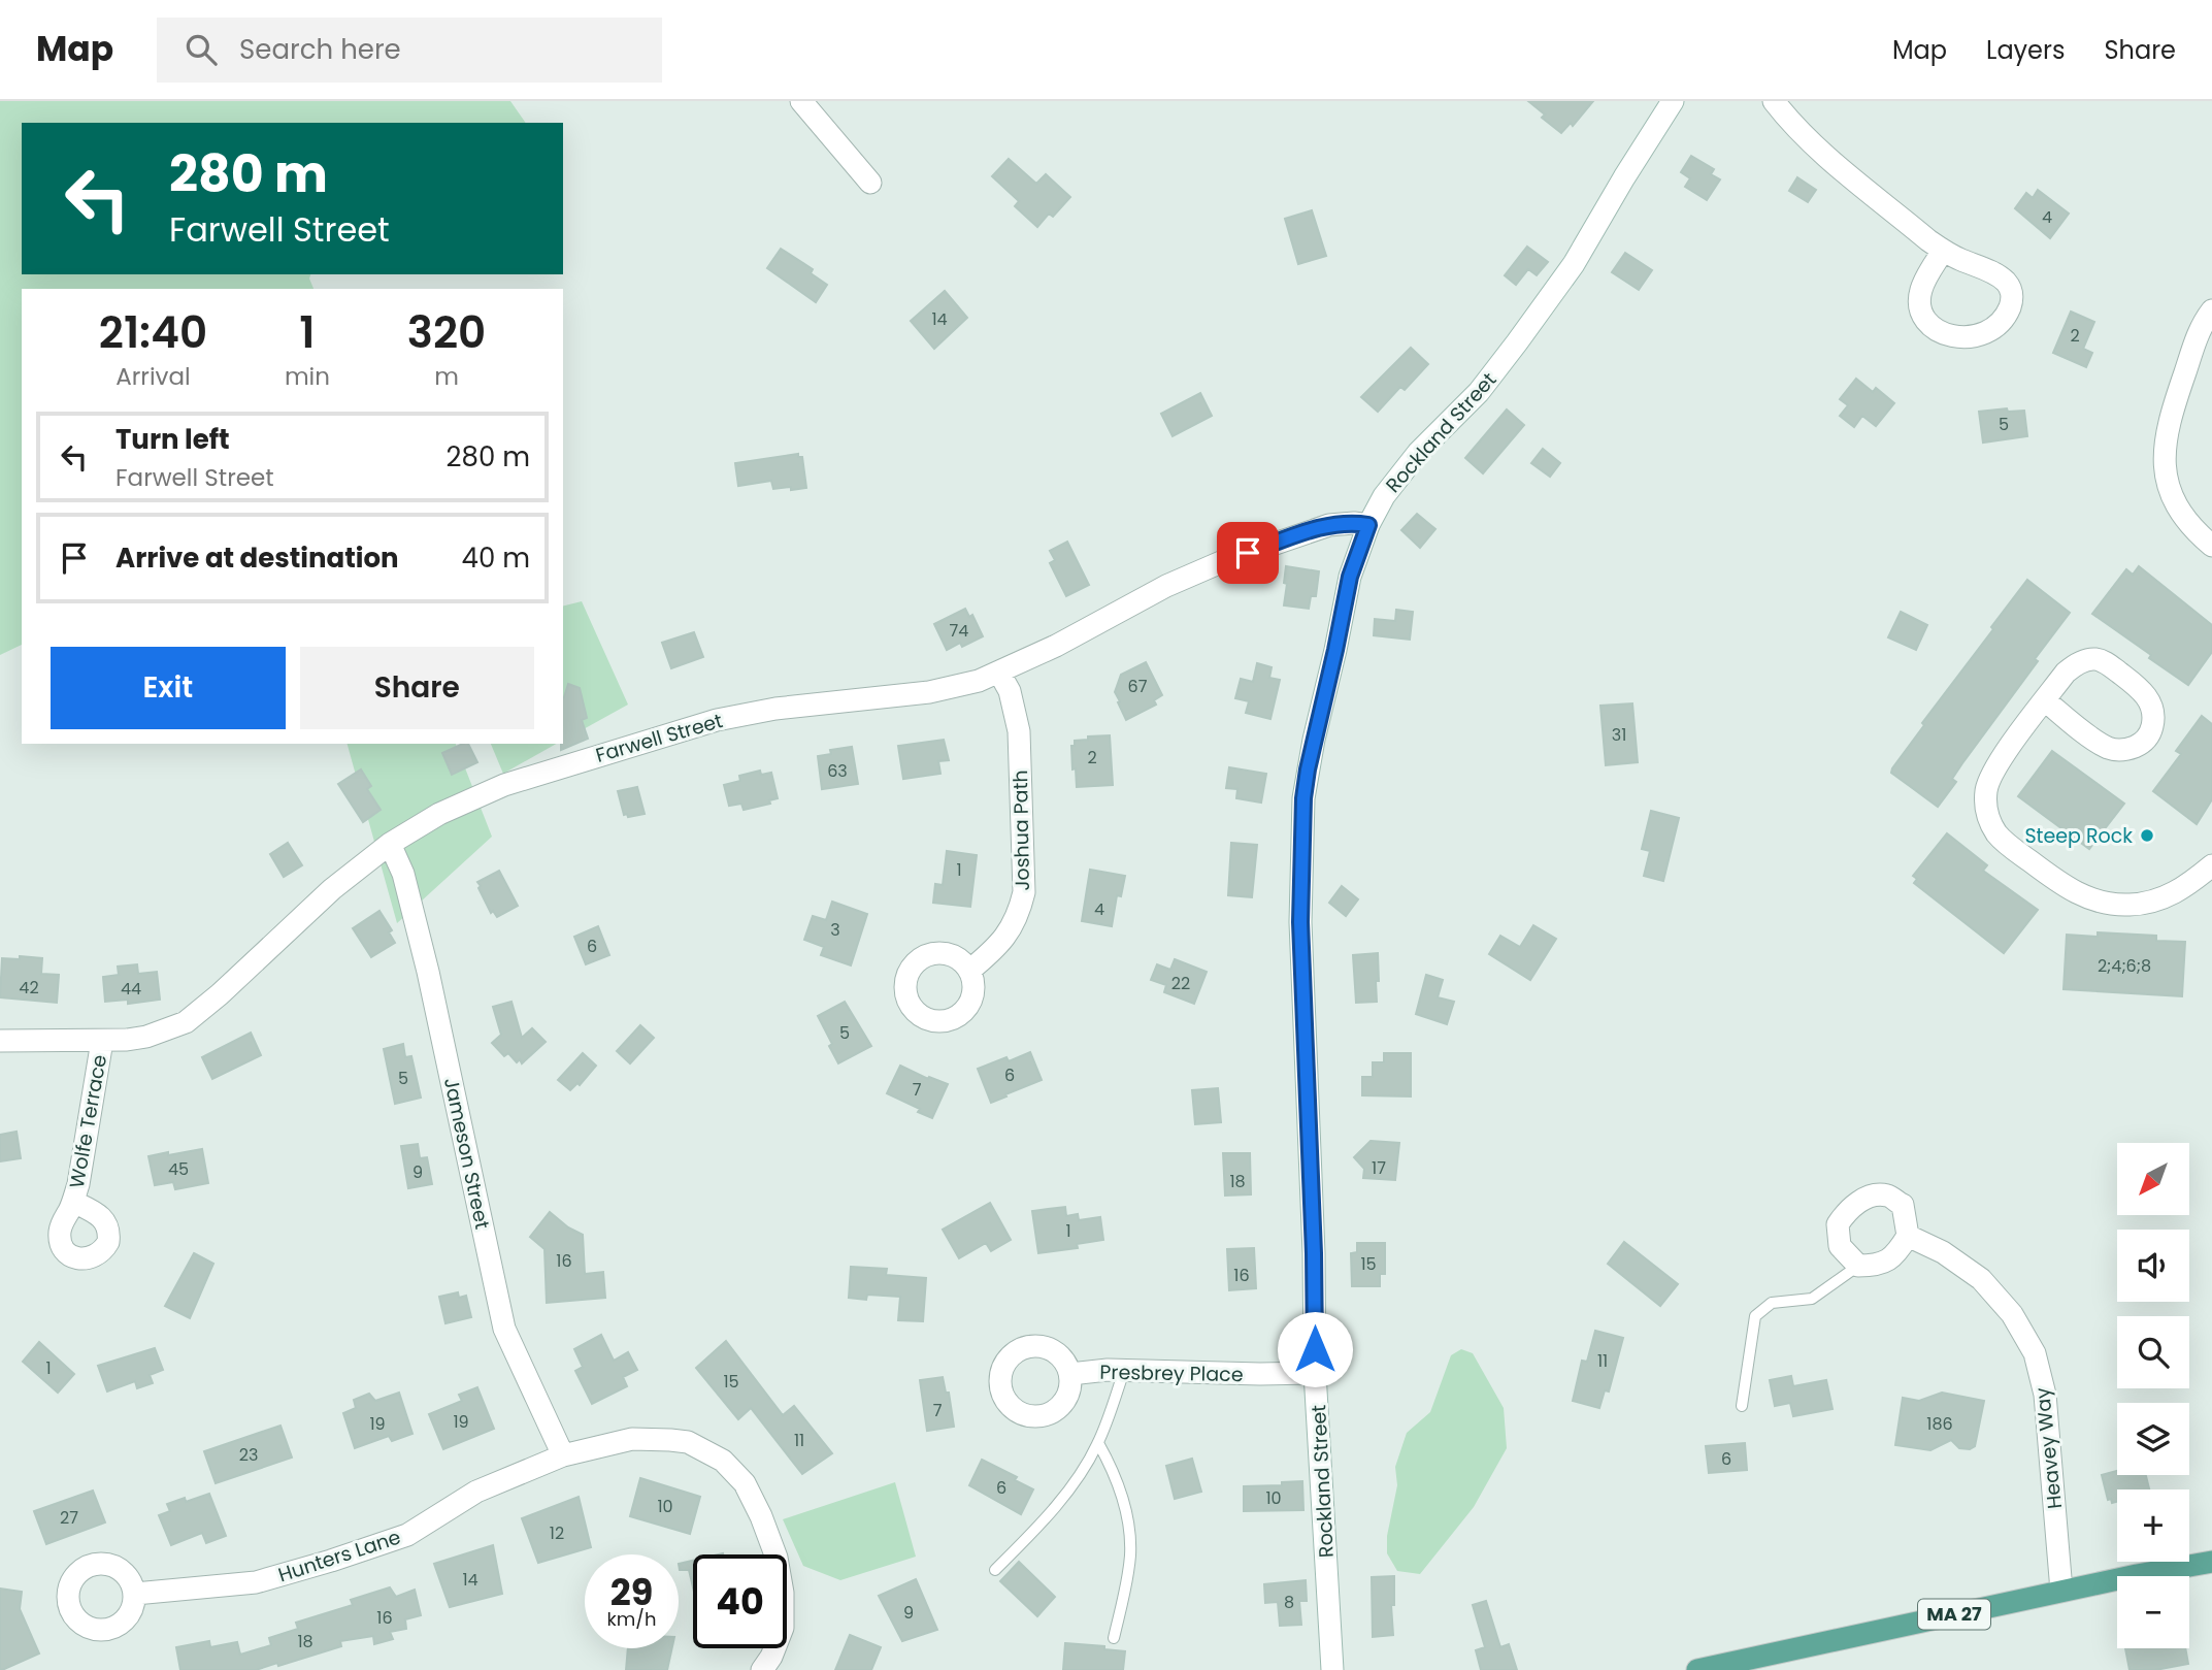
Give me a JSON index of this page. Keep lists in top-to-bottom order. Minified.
{"streets":{"main road":["MA 27"],"street":["Rockland Street","Farwell Street","Joshua Path","Wolfe Terrace","Jameson Street","Presbrey Place","Heavey Way","Hunters Lane"]},"crossings":[["Rockland Street","Farwell Street"],["Rockland Street","Presbrey Place"],["Farwell Street","Joshua Path"],["Farwell Street","Wolfe Terrace"],["Farwell Street","Jameson Street"],["Jameson Street","Hunters Lane"],["Heavey Way","MA 27"]],"places":["Steep Rock"],"house_numbers":["4","14","2","5","74","67","31","2","63","1","4","3","6","2;4;6;8","22","42","44","5","6","5","7","17","45","9","18","1","16","15","16","11","1","15","7","19","19","186","11","23","6","6","10","10","27","12","14","8","9","16","18"],"north":"bottom left","page":{"header":"Map","search":"Search here","nav":["Map","Layers","Share"],"turn":["280 m","Farwell Street"],"eta":["21:40","Arrival","1","min","320","m"],"list":[{"name":"Turn left","note":"Farwell Street","value":"280 m"},{"name":"Arrive at destination","value":"40 m"}],"buttons":["Exit","Share"],"map_buttons":["+","−"],"speed":"29 km/h","limit":"40"}}
